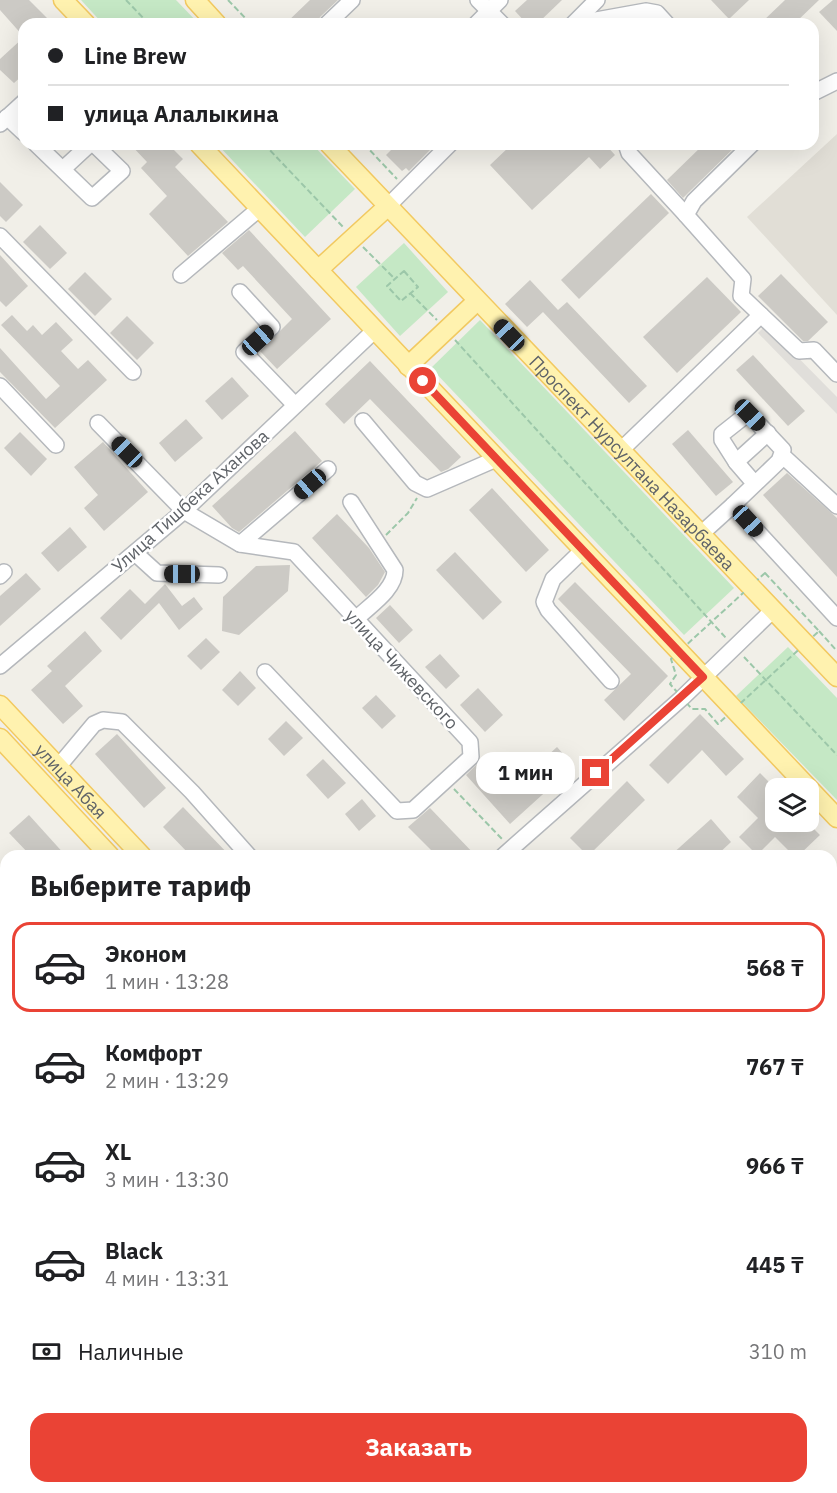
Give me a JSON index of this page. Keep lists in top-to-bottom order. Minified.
{"streets":{"main road":["Проспект Нурсултана Назарбаева","улица Абая"],"street":["Улица Тишбека Аханова","улица Чижевского"]},"crossings":[["Улица Тишбека Аханова","улица Чижевского"]],"page":{"banner":["Line Brew","улица Алалыкина"],"bubble":"1 мин","heading":"Выберите тариф","list":[{"name":"Эконом","note":"1 мин · 13:28","value":"568 ₸"},{"name":"Комфорт","note":"2 мин · 13:29","value":"767 ₸"},{"name":"XL","note":"3 мин · 13:30","value":"966 ₸"},{"name":"Black","note":"4 мин · 13:31","value":"445 ₸"}],"pay":["Наличные","310 m"],"buttons":"Заказать"}}
